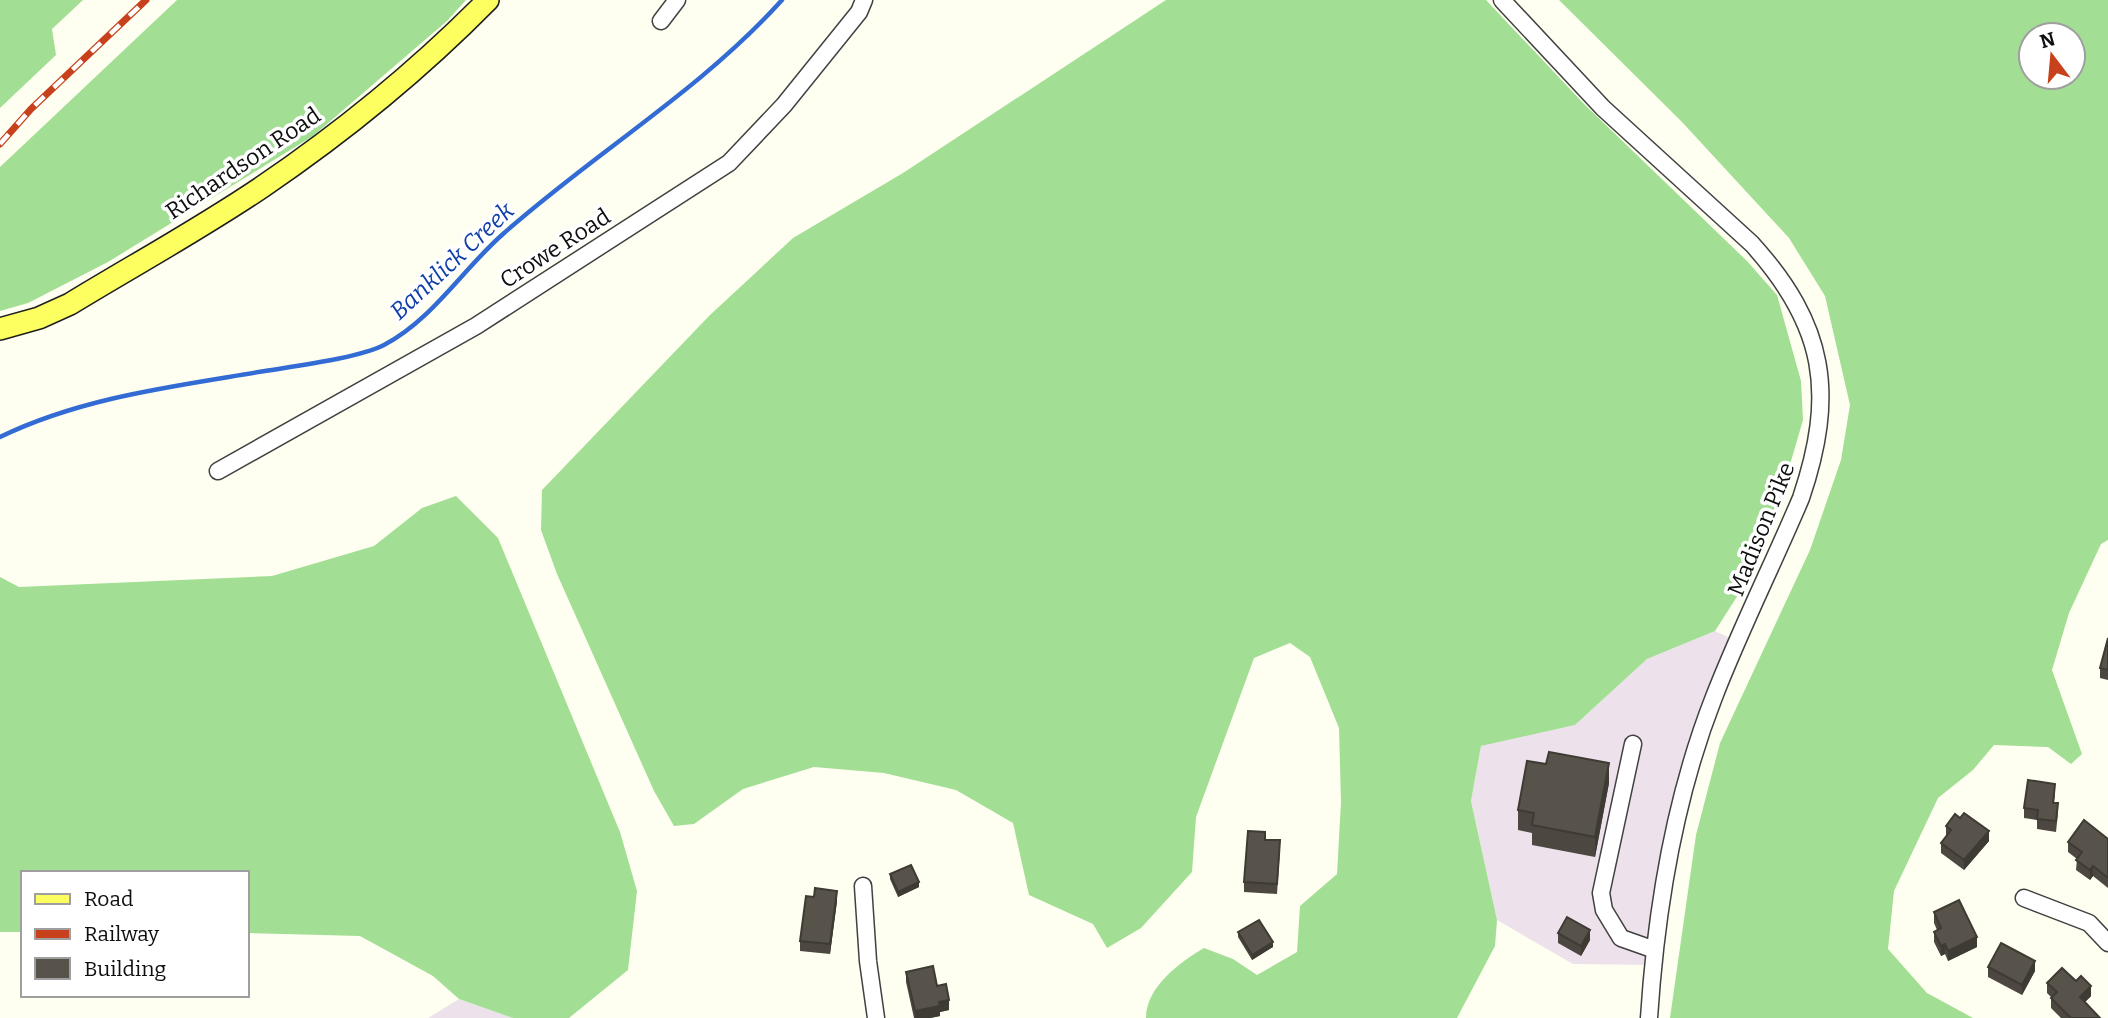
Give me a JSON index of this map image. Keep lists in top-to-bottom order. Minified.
{"streets":{"main road":["Richardson Road"],"street":["Crowe Road","Madison Pike"]},"water":["Banklick Creek"],"legend":["Road","Railway","Building"],"north":"top"}
